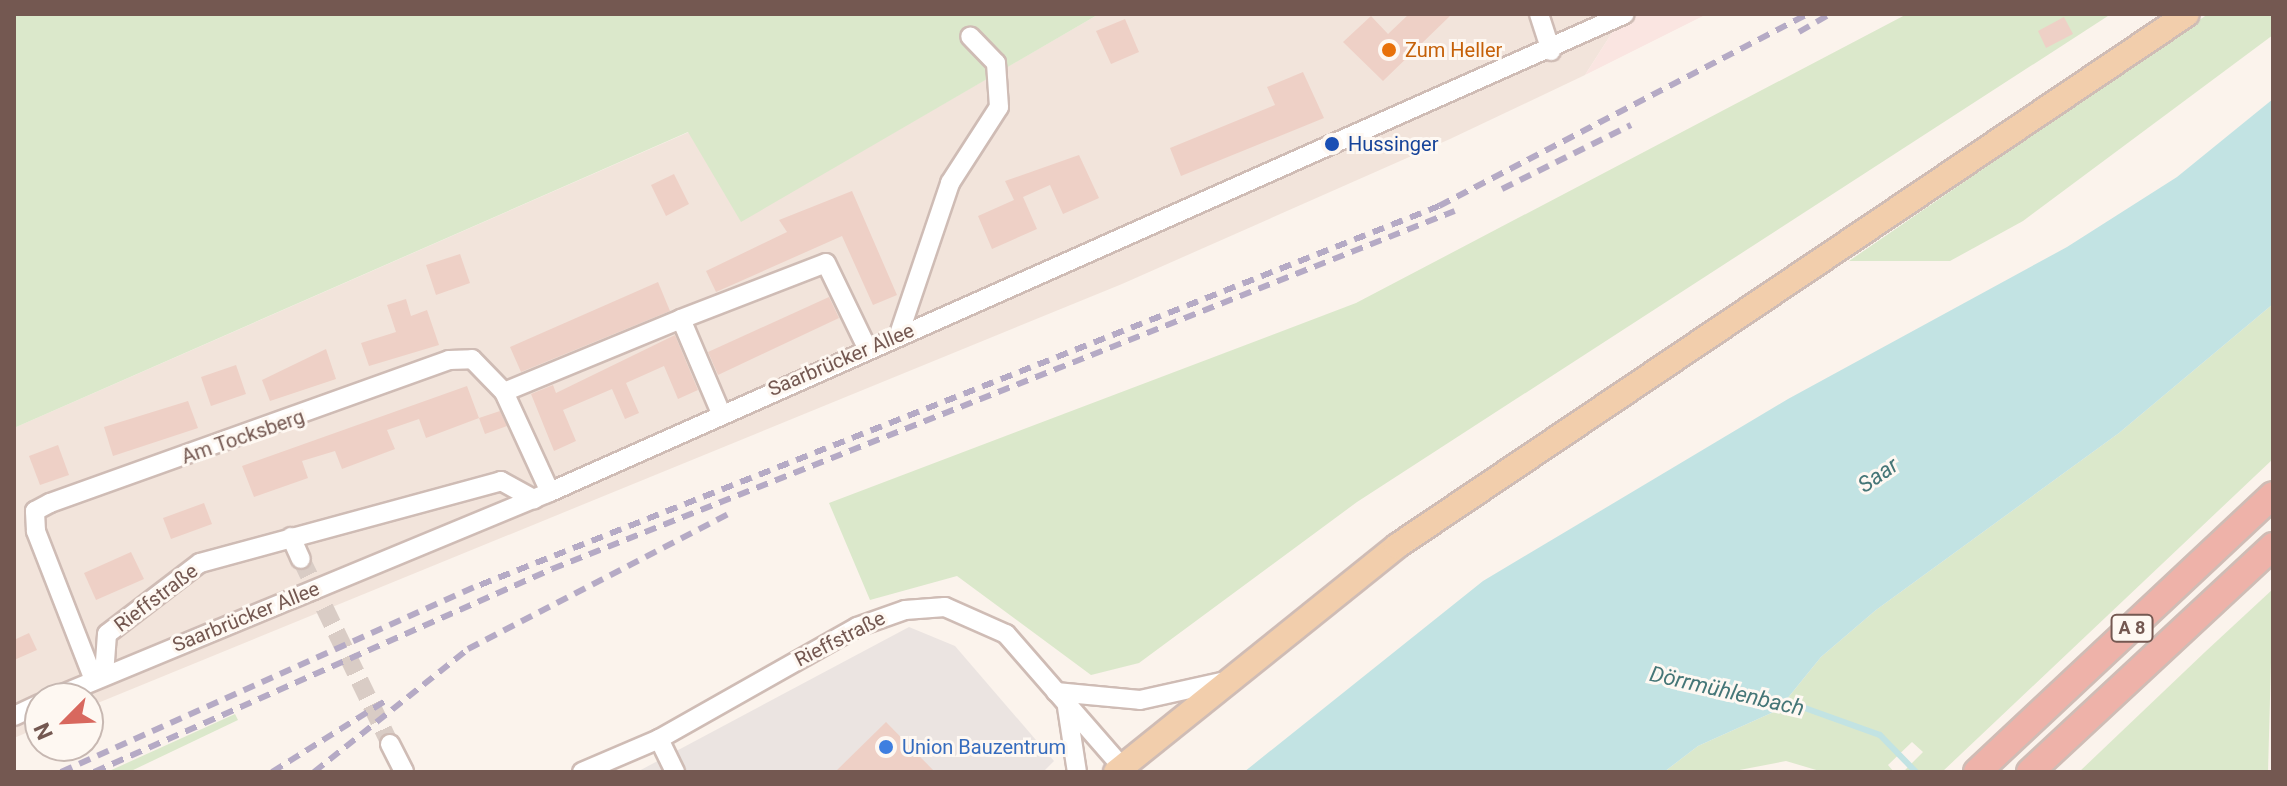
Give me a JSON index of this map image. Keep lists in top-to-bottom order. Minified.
{"streets":{"highway":["A 8"],"street":["Saarbrücker Allee","Am Tocksberg","Rieffstraße"]},"crossings":[["Saarbrücker Allee","Am Tocksberg"],["Saarbrücker Allee","Rieffstraße"],["Am Tocksberg","Rieffstraße"]],"water":["Saar","Dörrmühlenbach"],"places":["Zum Heller","Hussinger","Union Bauzentrum"],"north":"bottom left"}
